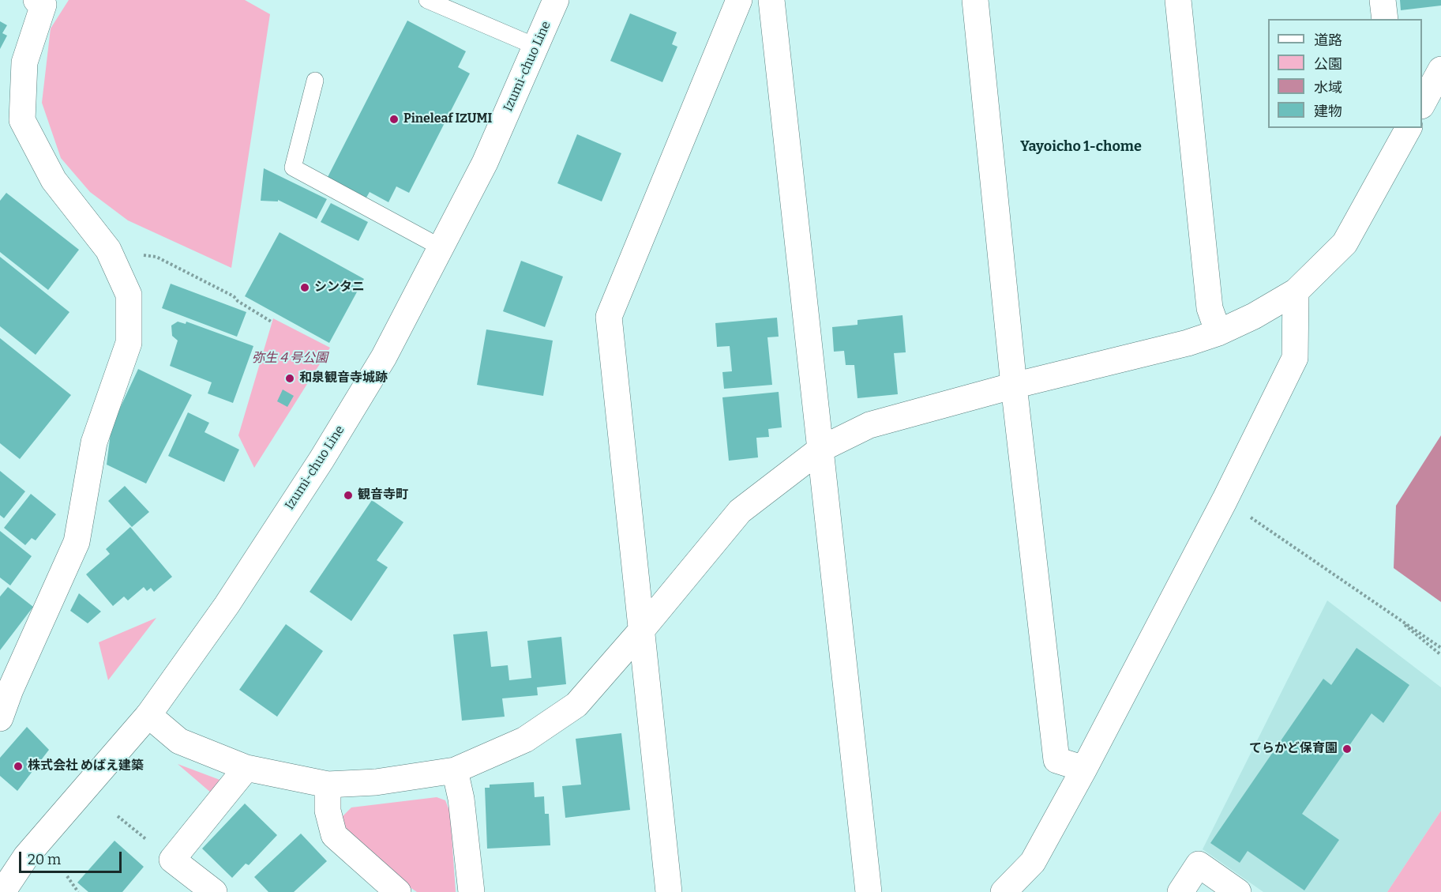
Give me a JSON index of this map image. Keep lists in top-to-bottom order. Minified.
{"streets":{"street":["Izumi-chuo Line"]},"districts":["Yayoicho 1-chome"],"parks":["弥生４号公園"],"places":["Pineleaf IZUMI","シンタニ","和泉観音寺城跡","観音寺町","てらかど保育園","株式会社 めばえ建築"],"legend":["道路","公園","水域","建物"],"scale_bar":"20 m"}
